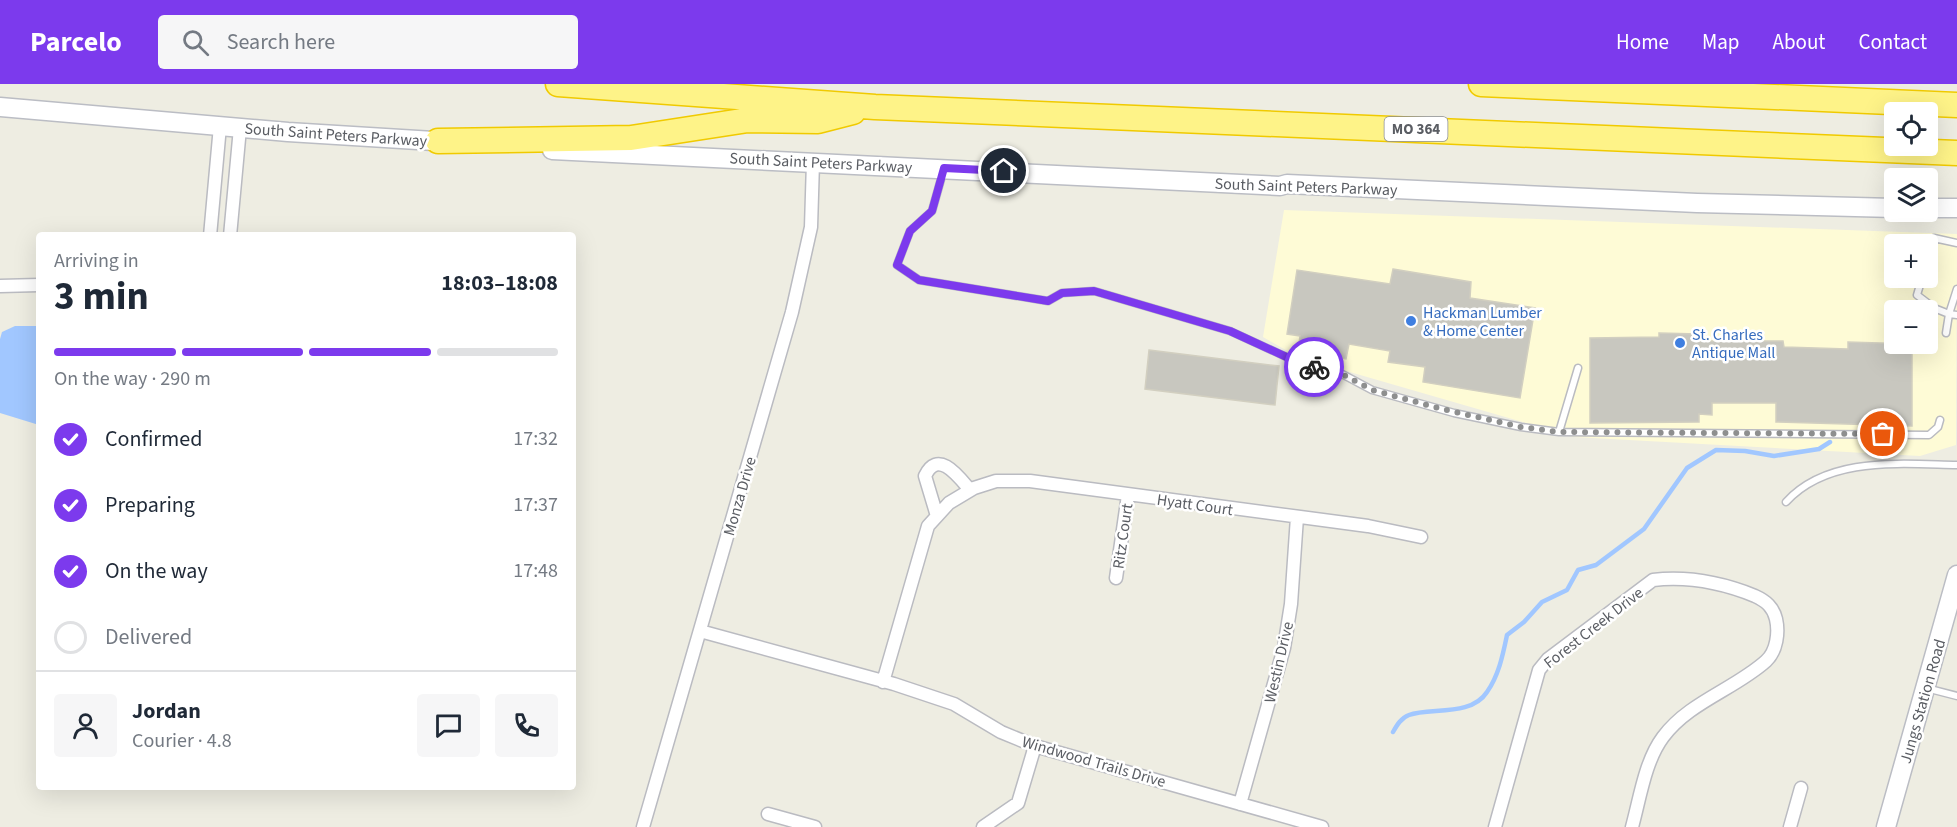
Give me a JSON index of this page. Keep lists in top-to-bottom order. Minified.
{"streets":{"highway":["MO 364"],"main road":["South Saint Peters Parkway","Jungs Station Road"],"street":["Monza Drive","Hyatt Court","Ritz Court","Forest Creek Drive","Westin Drive","Windwood Trails Drive"]},"crossings":[["South Saint Peters Parkway","Monza Drive"],["Monza Drive","Windwood Trails Drive"],["Hyatt Court","Ritz Court"],["Hyatt Court","Westin Drive"],["Hyatt Court","Windwood Trails Drive"],["Westin Drive","Windwood Trails Drive"]],"places":["Hackman Lumber & Home Center","St. Charles Antique Mall"],"page":{"header":"Parcelo","search":"Search here","nav":["Home","Map","About","Contact"],"map_buttons":["+","−"],"heading":["3 min","Arriving in","18:03–18:08"],"panel":["Jordan","Courier · 4.8"],"bar":"On the way · 290 m","list":[["Confirmed","17:32"],["Preparing","17:37"],["On the way","17:48"],"Delivered"]}}
